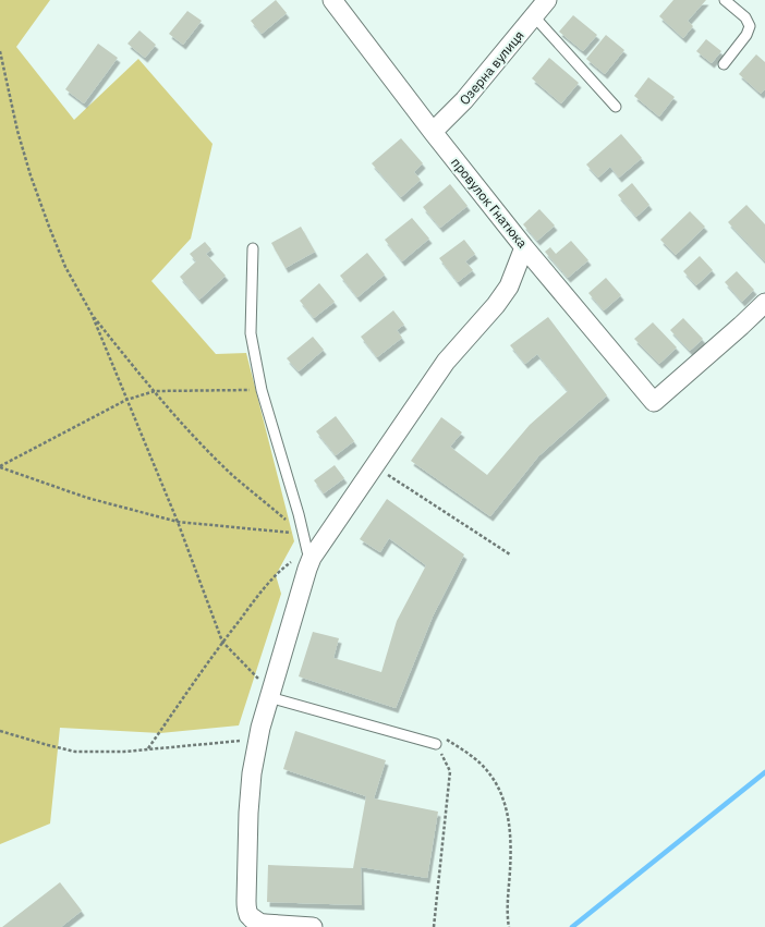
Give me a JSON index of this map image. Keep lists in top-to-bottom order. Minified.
{"streets":{"street":["Озерна вулиця","провулок Гнатюка"]},"crossings":[["Озерна вулиця","провулок Гнатюка"]]}
